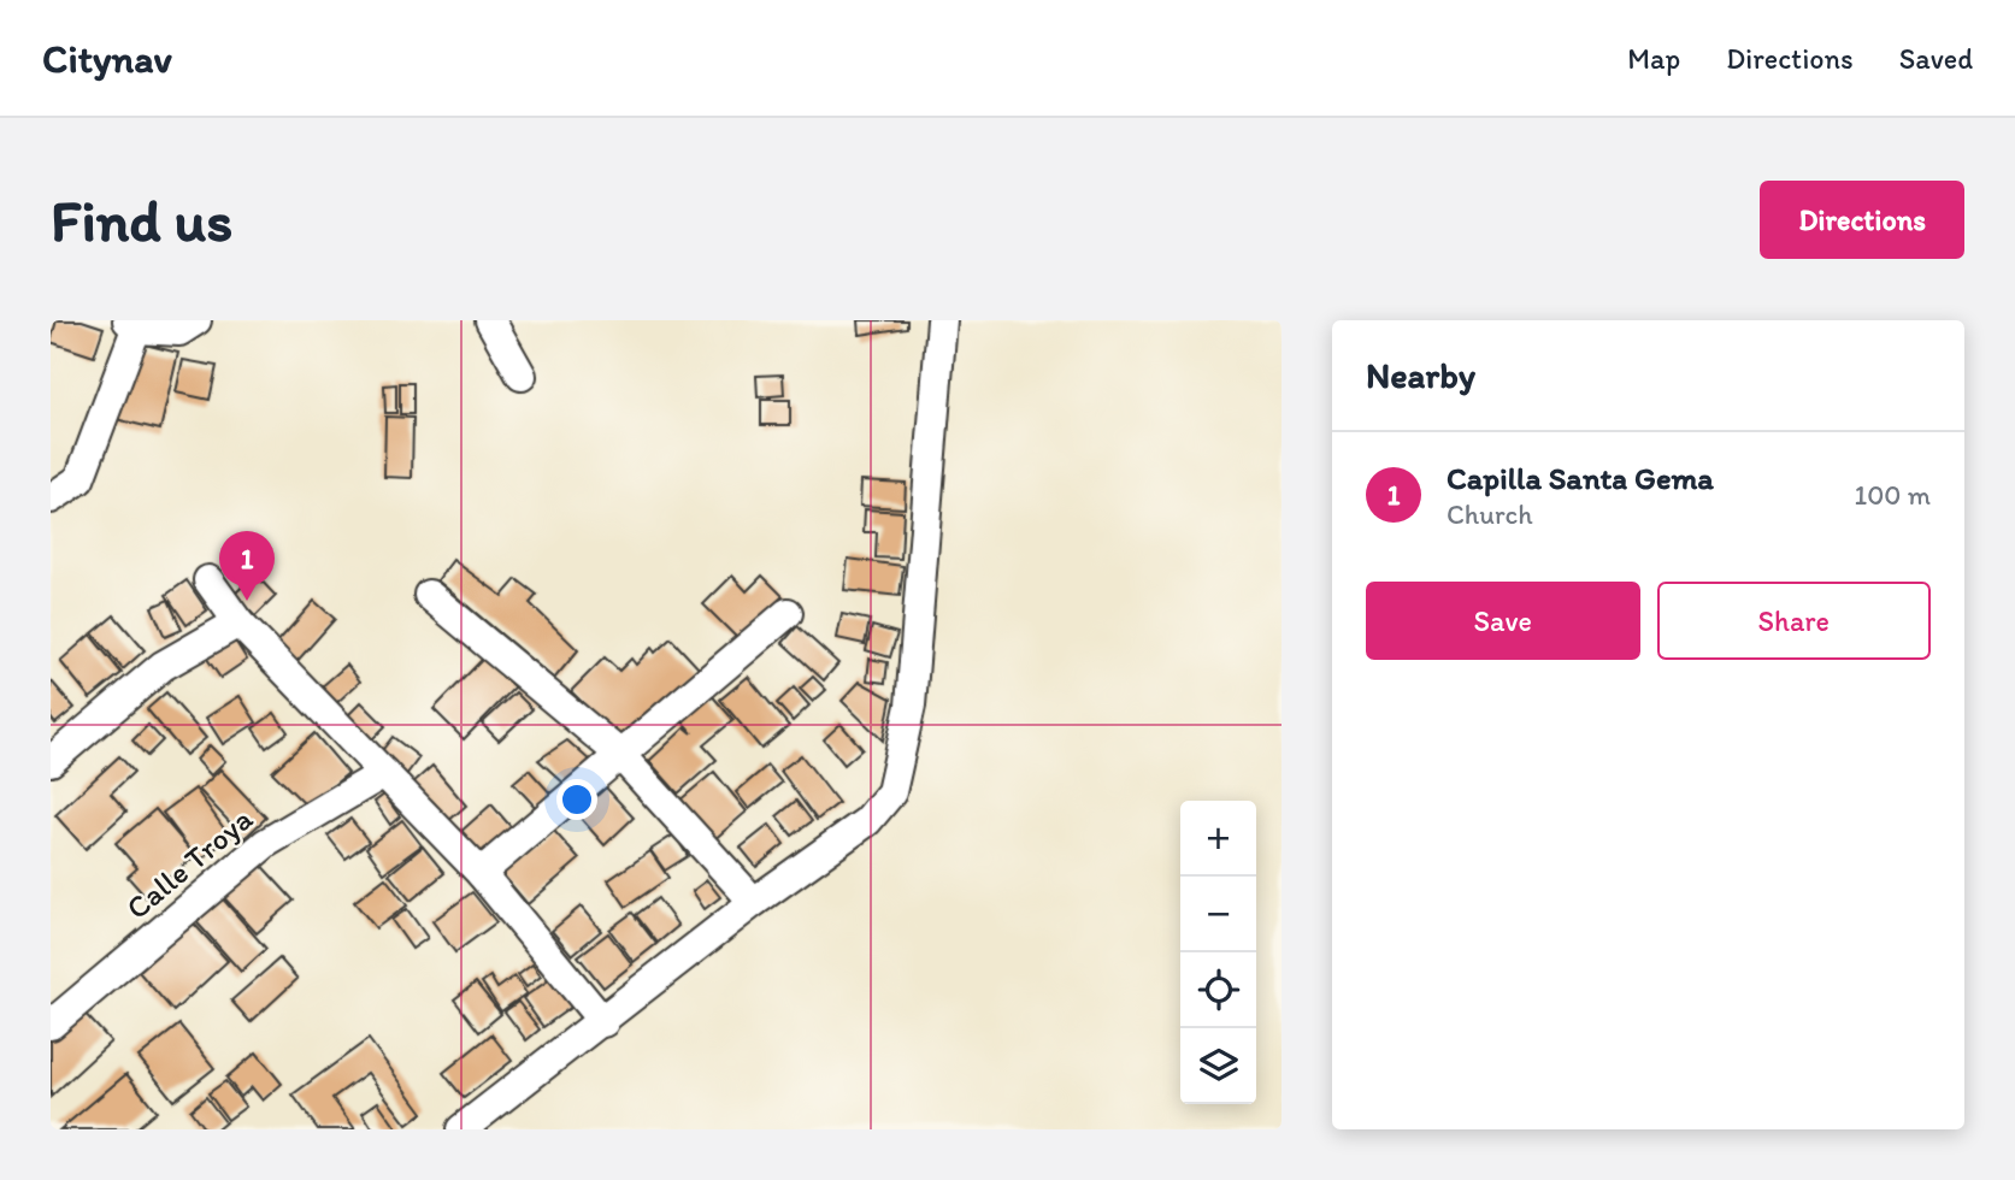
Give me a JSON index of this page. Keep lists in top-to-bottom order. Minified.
{"streets":{"street":["Calle Troya"]},"page":{"header":"Citynav","nav":["Map","Directions","Saved"],"buttons":["Directions",["Save","Share"]],"title":"Find us","heading":"Nearby","list":[{"mark":"1","name":"Capilla Santa Gema","note":"Church","value":"100 m"}],"pins":"1","map_buttons":["+","−"]}}
